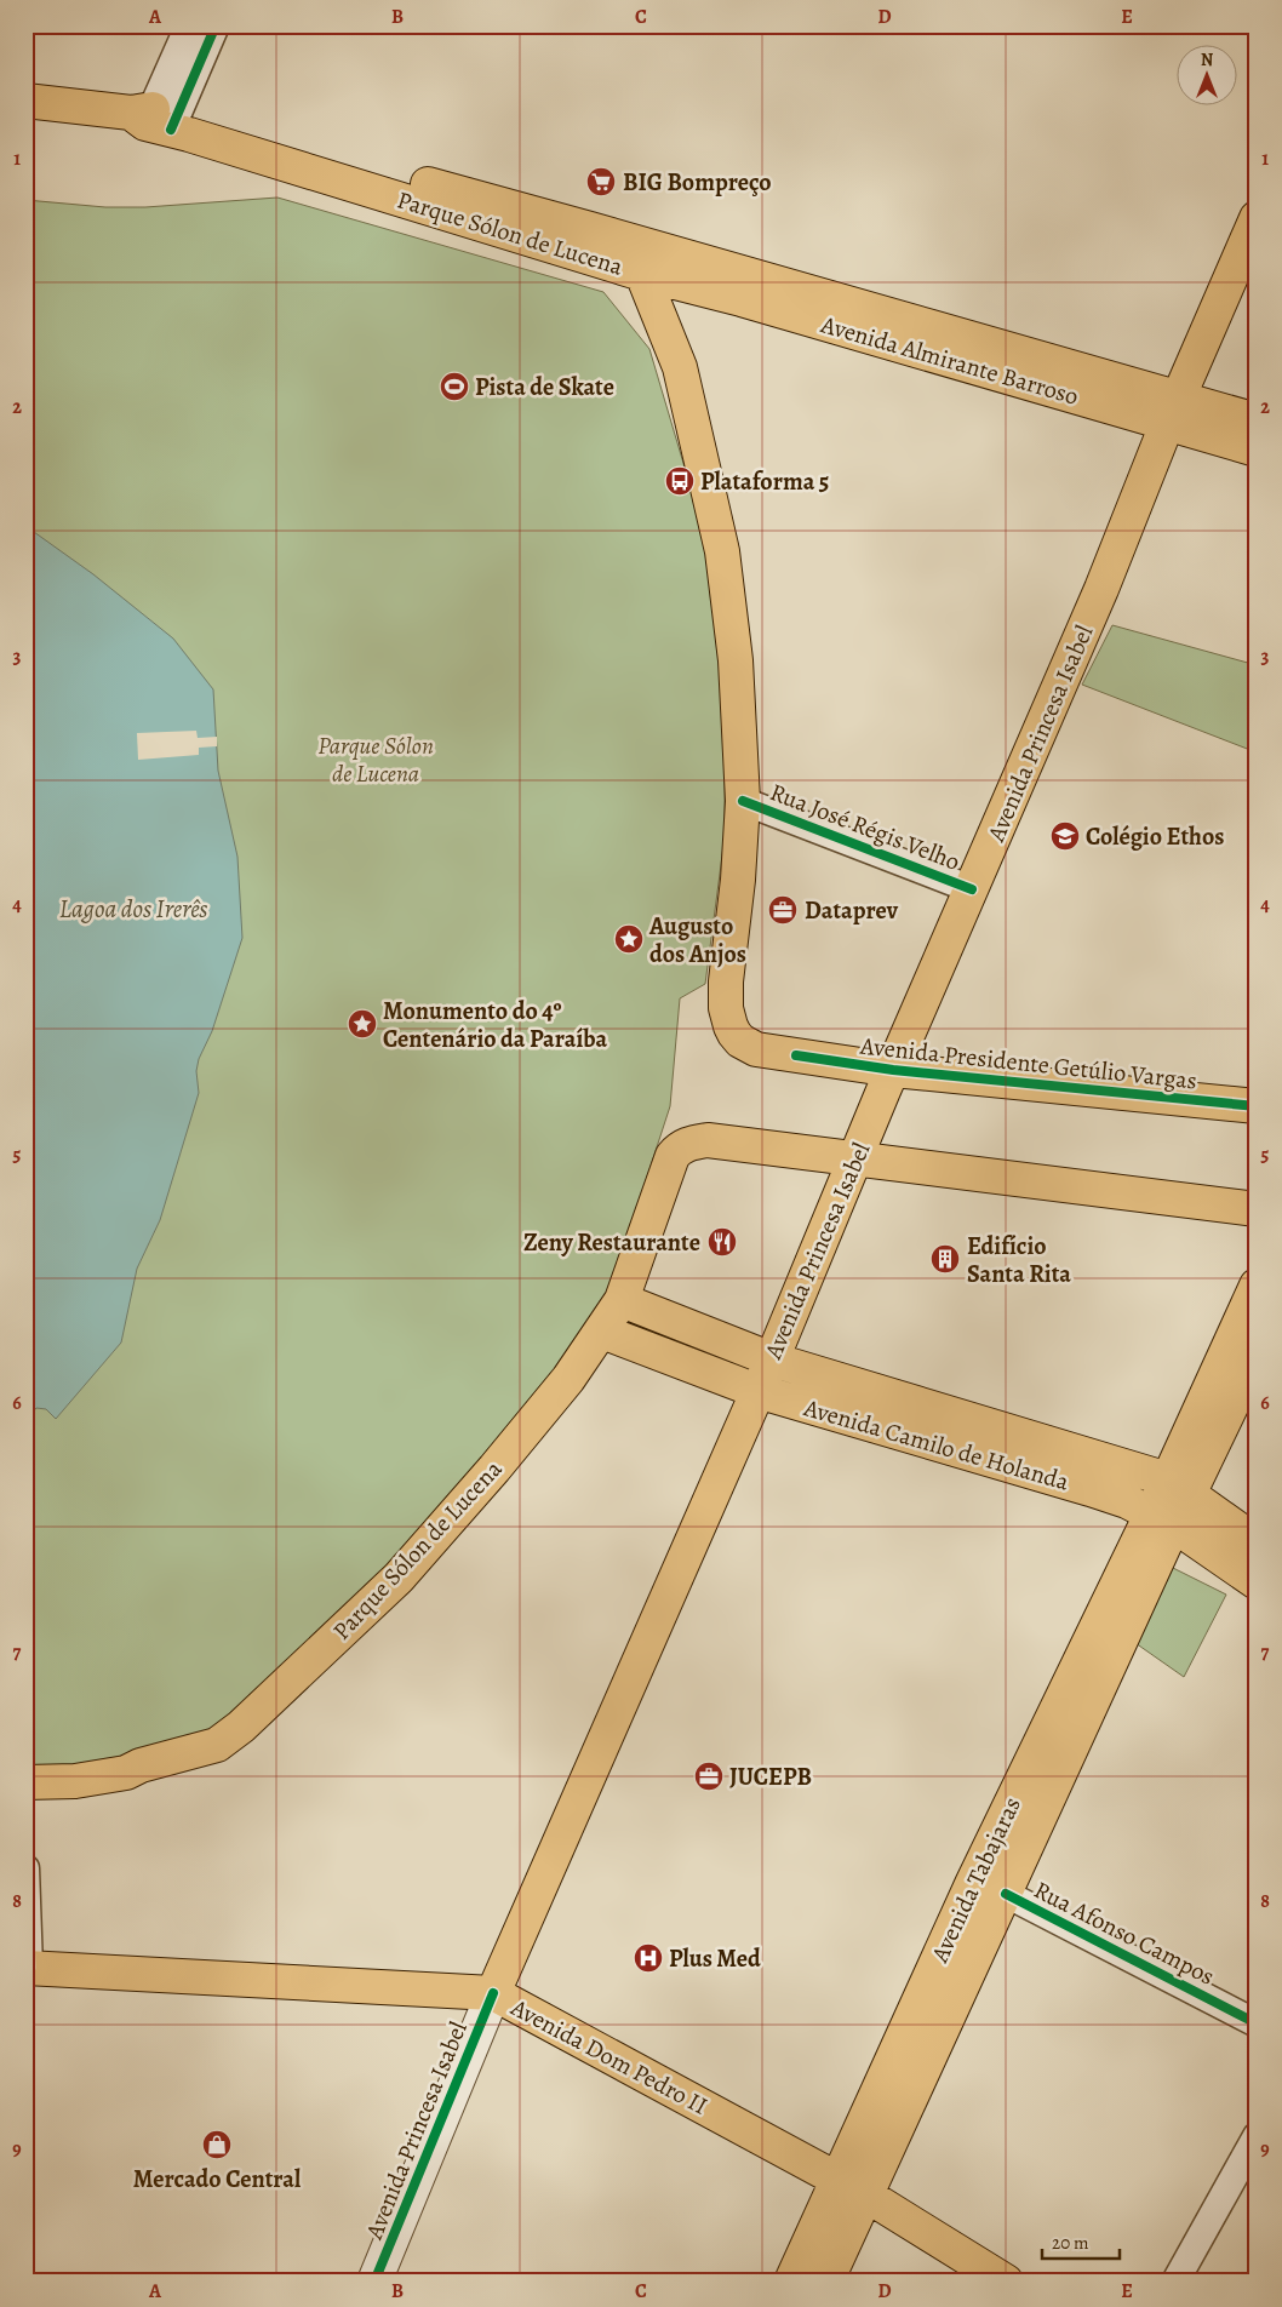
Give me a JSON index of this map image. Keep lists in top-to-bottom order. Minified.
{"streets":{"main road":["Parque Sólon de Lucena","Avenida Almirante Barroso","Avenida Princesa Isabel","Avenida Presidente Getúlio Vargas","Avenida Camilo de Holanda","Avenida Tabajaras","Avenida Dom Pedro II"],"street":["Rua José Régis Velho","Rua Afonso Campos"]},"crossings":[["Parque Sólon de Lucena","Avenida Almirante Barroso"],["Parque Sólon de Lucena","Avenida Princesa Isabel"],["Parque Sólon de Lucena","Rua José Régis Velho"],["Parque Sólon de Lucena","Avenida Presidente Getúlio Vargas"],["Parque Sólon de Lucena","Avenida Camilo de Holanda"],["Avenida Almirante Barroso","Avenida Princesa Isabel"],["Avenida Princesa Isabel","Rua José Régis Velho"],["Avenida Princesa Isabel","Avenida Presidente Getúlio Vargas"],["Avenida Princesa Isabel","Avenida Camilo de Holanda"],["Avenida Princesa Isabel","Avenida Dom Pedro II"],["Avenida Camilo de Holanda","Avenida Tabajaras"],["Avenida Tabajaras","Rua Afonso Campos"],["Avenida Tabajaras","Avenida Dom Pedro II"]],"water":["Lagoa dos Irerês"],"parks":["Parque Sólon de Lucena"],"places":{"supermarket":["BIG Bompreço"],"sports":["Pista de Skate"],"bus stop":["Plataforma 5"],"school or university":["Colégio Ethos"],"office":["Dataprev","JUCEPB"],"place":["Augusto dos Anjos","Monumento do 4º Centenário da Paraíba"],"restaurant":["Zeny Restaurante"],"building":["Edifício Santa Rita"],"hospital":["Plus Med"],"shop":["Mercado Central"]},"scale_bar":"20 m","north":"top","grid":{"columns":["A","B","C","D","E"],"rows":["1","2","3","4","5","6","7","8","9"]}}
